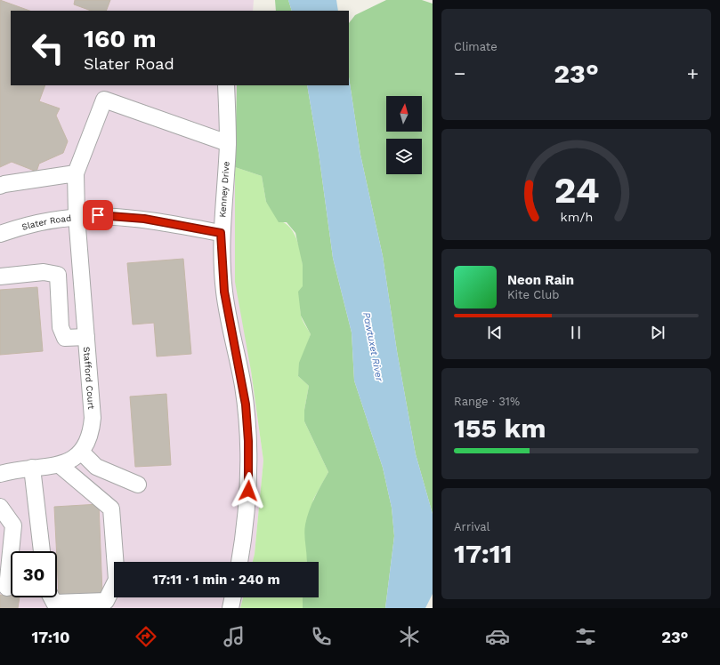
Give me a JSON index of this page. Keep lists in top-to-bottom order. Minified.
{"streets":{"street":["Kenney Drive","Slater Road","Stafford Court"]},"crossings":[["Kenney Drive","Slater Road"],["Slater Road","Stafford Court"]],"water":["Pawtuxet River"],"north":"top","page":{"tile":["Climate",["Range · 31%","155 km"],["Arrival","17:11"]],"turn":["160 m","Slater Road"],"heat":["−","23°","+"],"song":["Neon Rain","Kite Club"],"limit":"30","trip":"17:11 · 1 min · 240 m","tabs":["17:10","23°"],"gauge":["24","km/h"]}}
